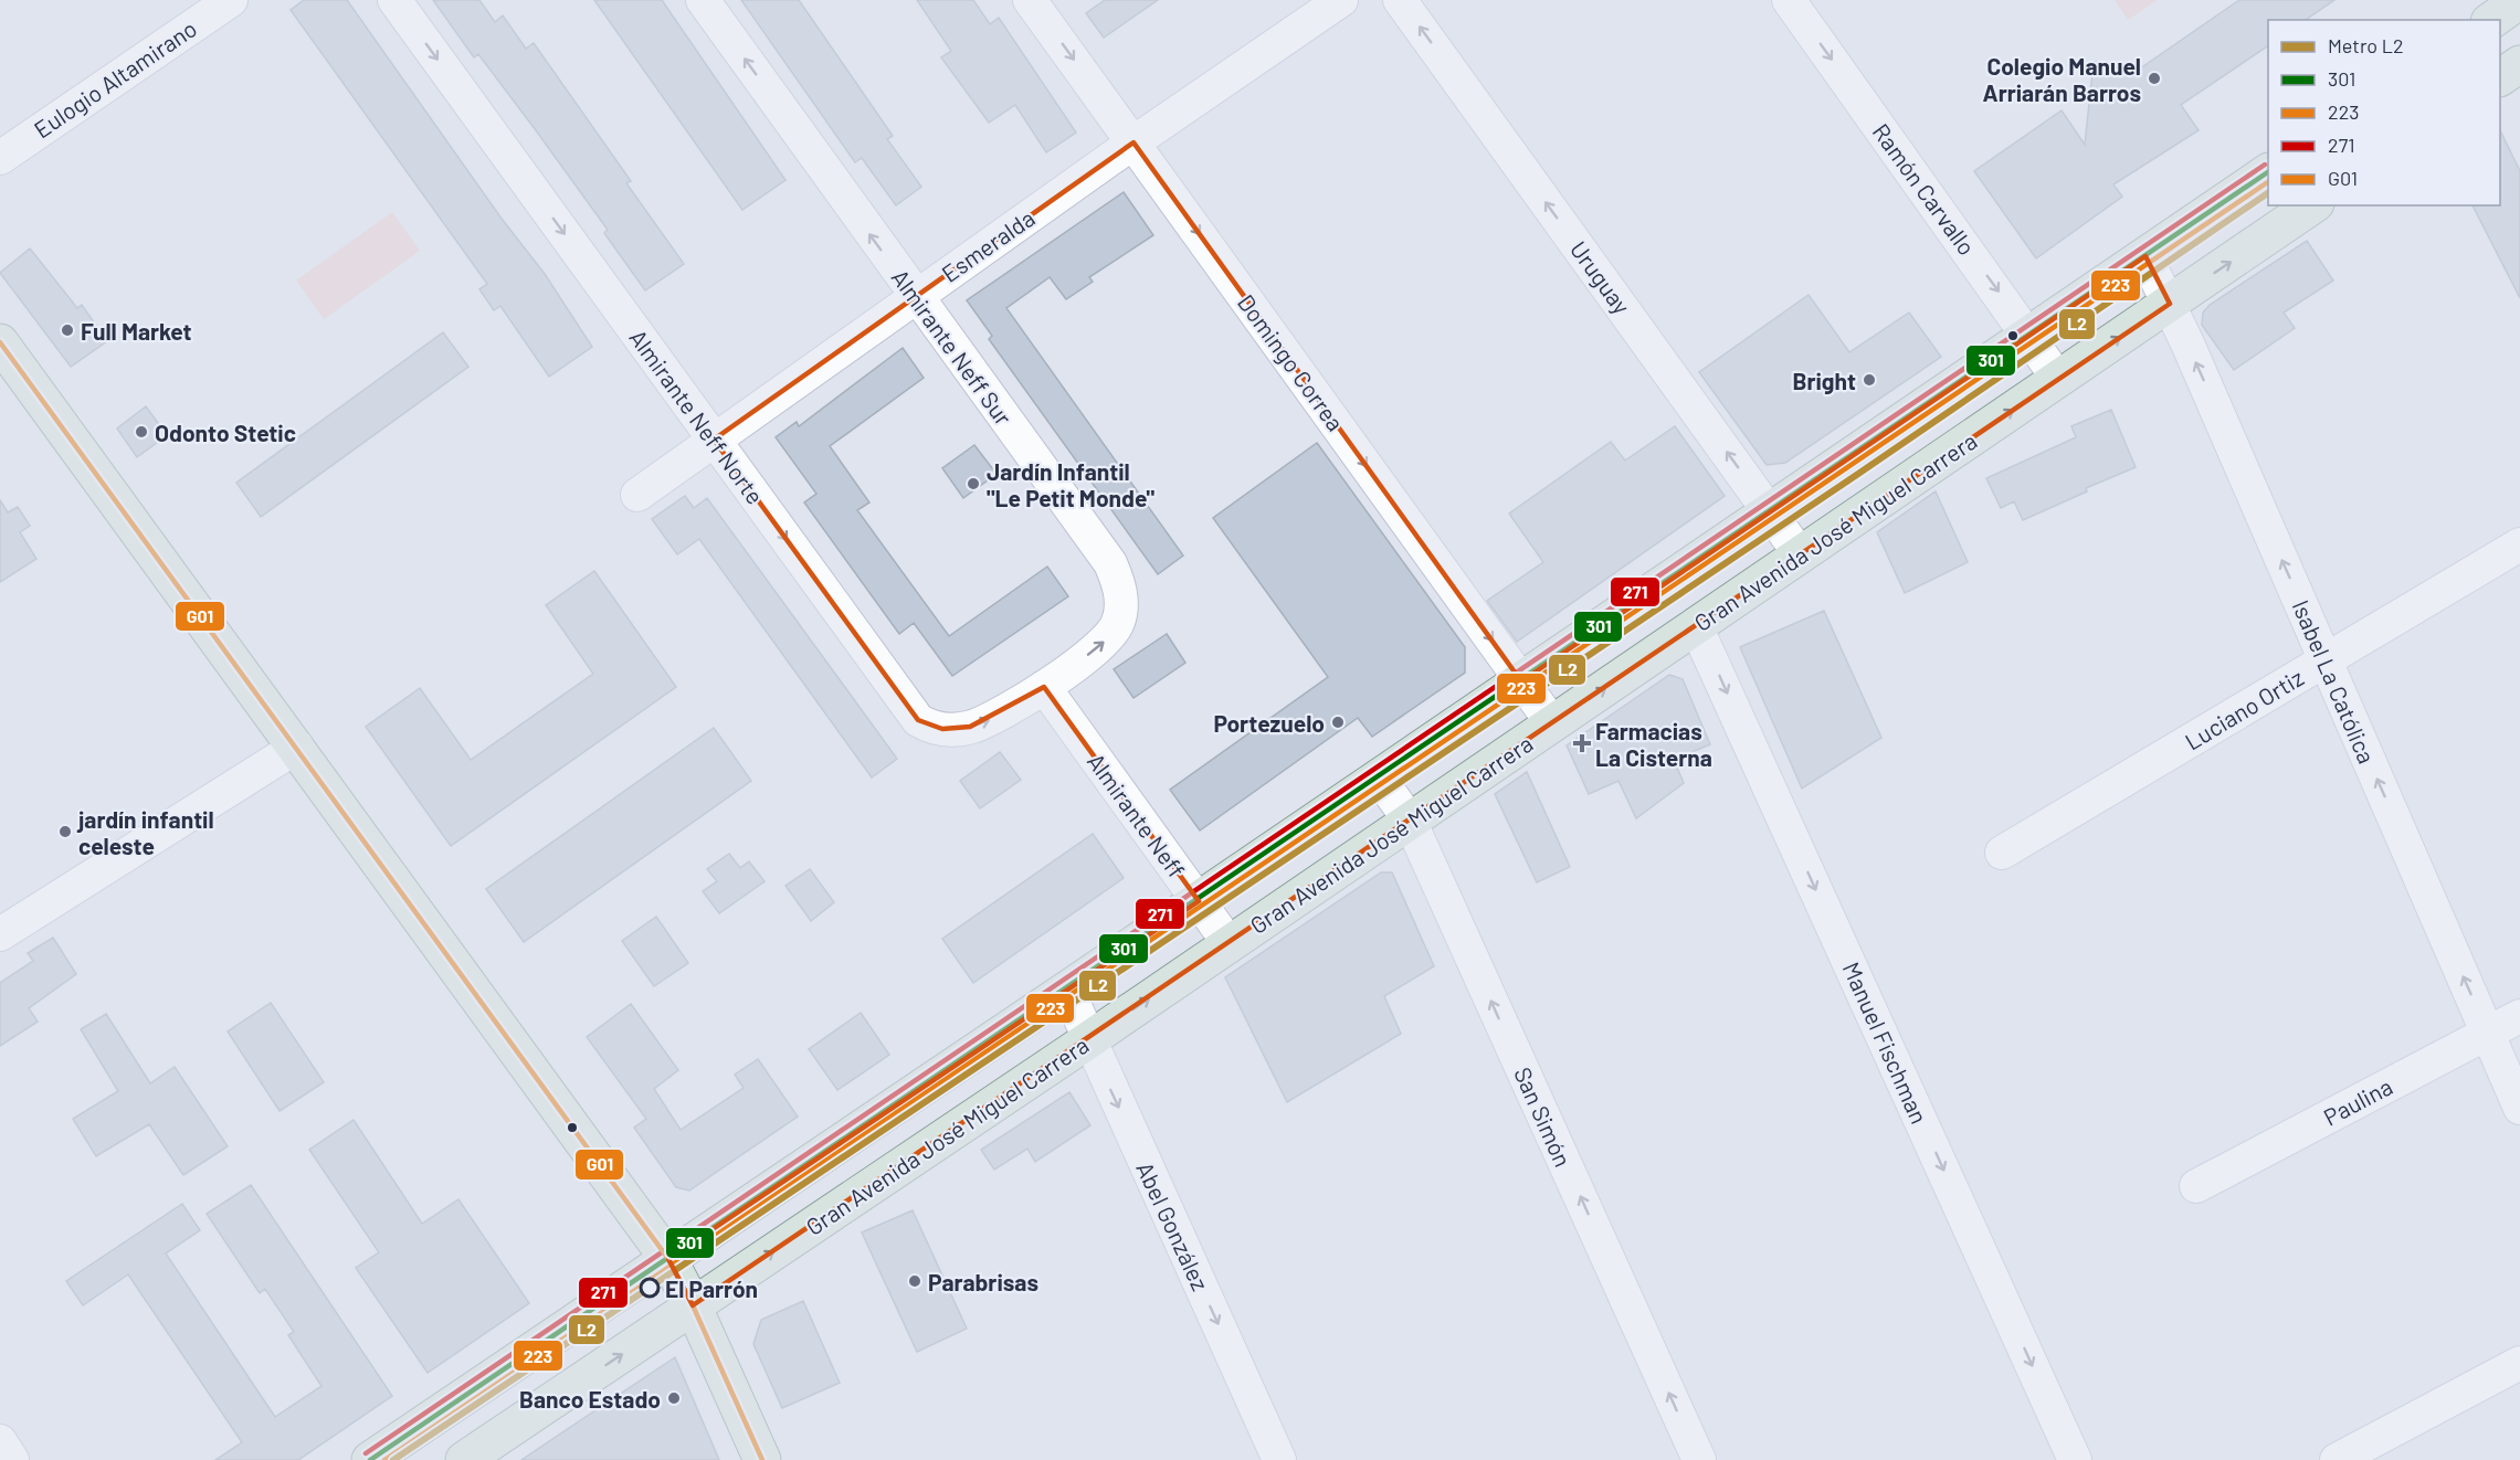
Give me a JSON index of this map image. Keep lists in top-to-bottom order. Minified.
{"streets":{"main road":["Gran Avenida José Miguel Carrera"],"street":["Eulogio Altamirano","Ramón Carvallo","Esmeralda","Uruguay","Almirante Neff Sur","Domingo Correa","Almirante Neff Norte","Isabel La Católica","Luciano Ortiz","Almirante Neff","Manuel Fischman","Paulina","San Simón","Abel González"]},"crossings":[["Ramón Carvallo","Gran Avenida José Miguel Carrera"],["Esmeralda","Almirante Neff Sur"],["Esmeralda","Domingo Correa"],["Esmeralda","Almirante Neff Norte"],["Uruguay","Gran Avenida José Miguel Carrera"],["Almirante Neff Sur","Almirante Neff Norte"],["Almirante Neff Sur","Almirante Neff"],["Domingo Correa","Gran Avenida José Miguel Carrera"],["Almirante Neff Norte","Almirante Neff"],["Gran Avenida José Miguel Carrera","Isabel La Católica"],["Gran Avenida José Miguel Carrera","Almirante Neff"],["Gran Avenida José Miguel Carrera","Manuel Fischman"],["Gran Avenida José Miguel Carrera","San Simón"],["Gran Avenida José Miguel Carrera","Abel González"],["Isabel La Católica","Luciano Ortiz"],["Isabel La Católica","Paulina"]],"one_way":["Ramón Carvallo","Uruguay","Almirante Neff Sur","Domingo Correa","Almirante Neff Norte","Isabel La Católica","Manuel Fischman","San Simón","Abel González"],"places":{"other":["Colegio Manuel Arriarán Barros","Full Market","Bright","Odonto Stetic","Jardín Infantil \"Le Petit Monde\"","Portezuelo","jardín infantil celeste","Parabrisas","El Parrón","Banco Estado"],"health":["Farmacias La Cisterna"]},"lines":["transit line 271","transit line 301","transit line 223","metro line L2","transit line G01"],"legend":["Metro L2","301","223","271","G01"]}
